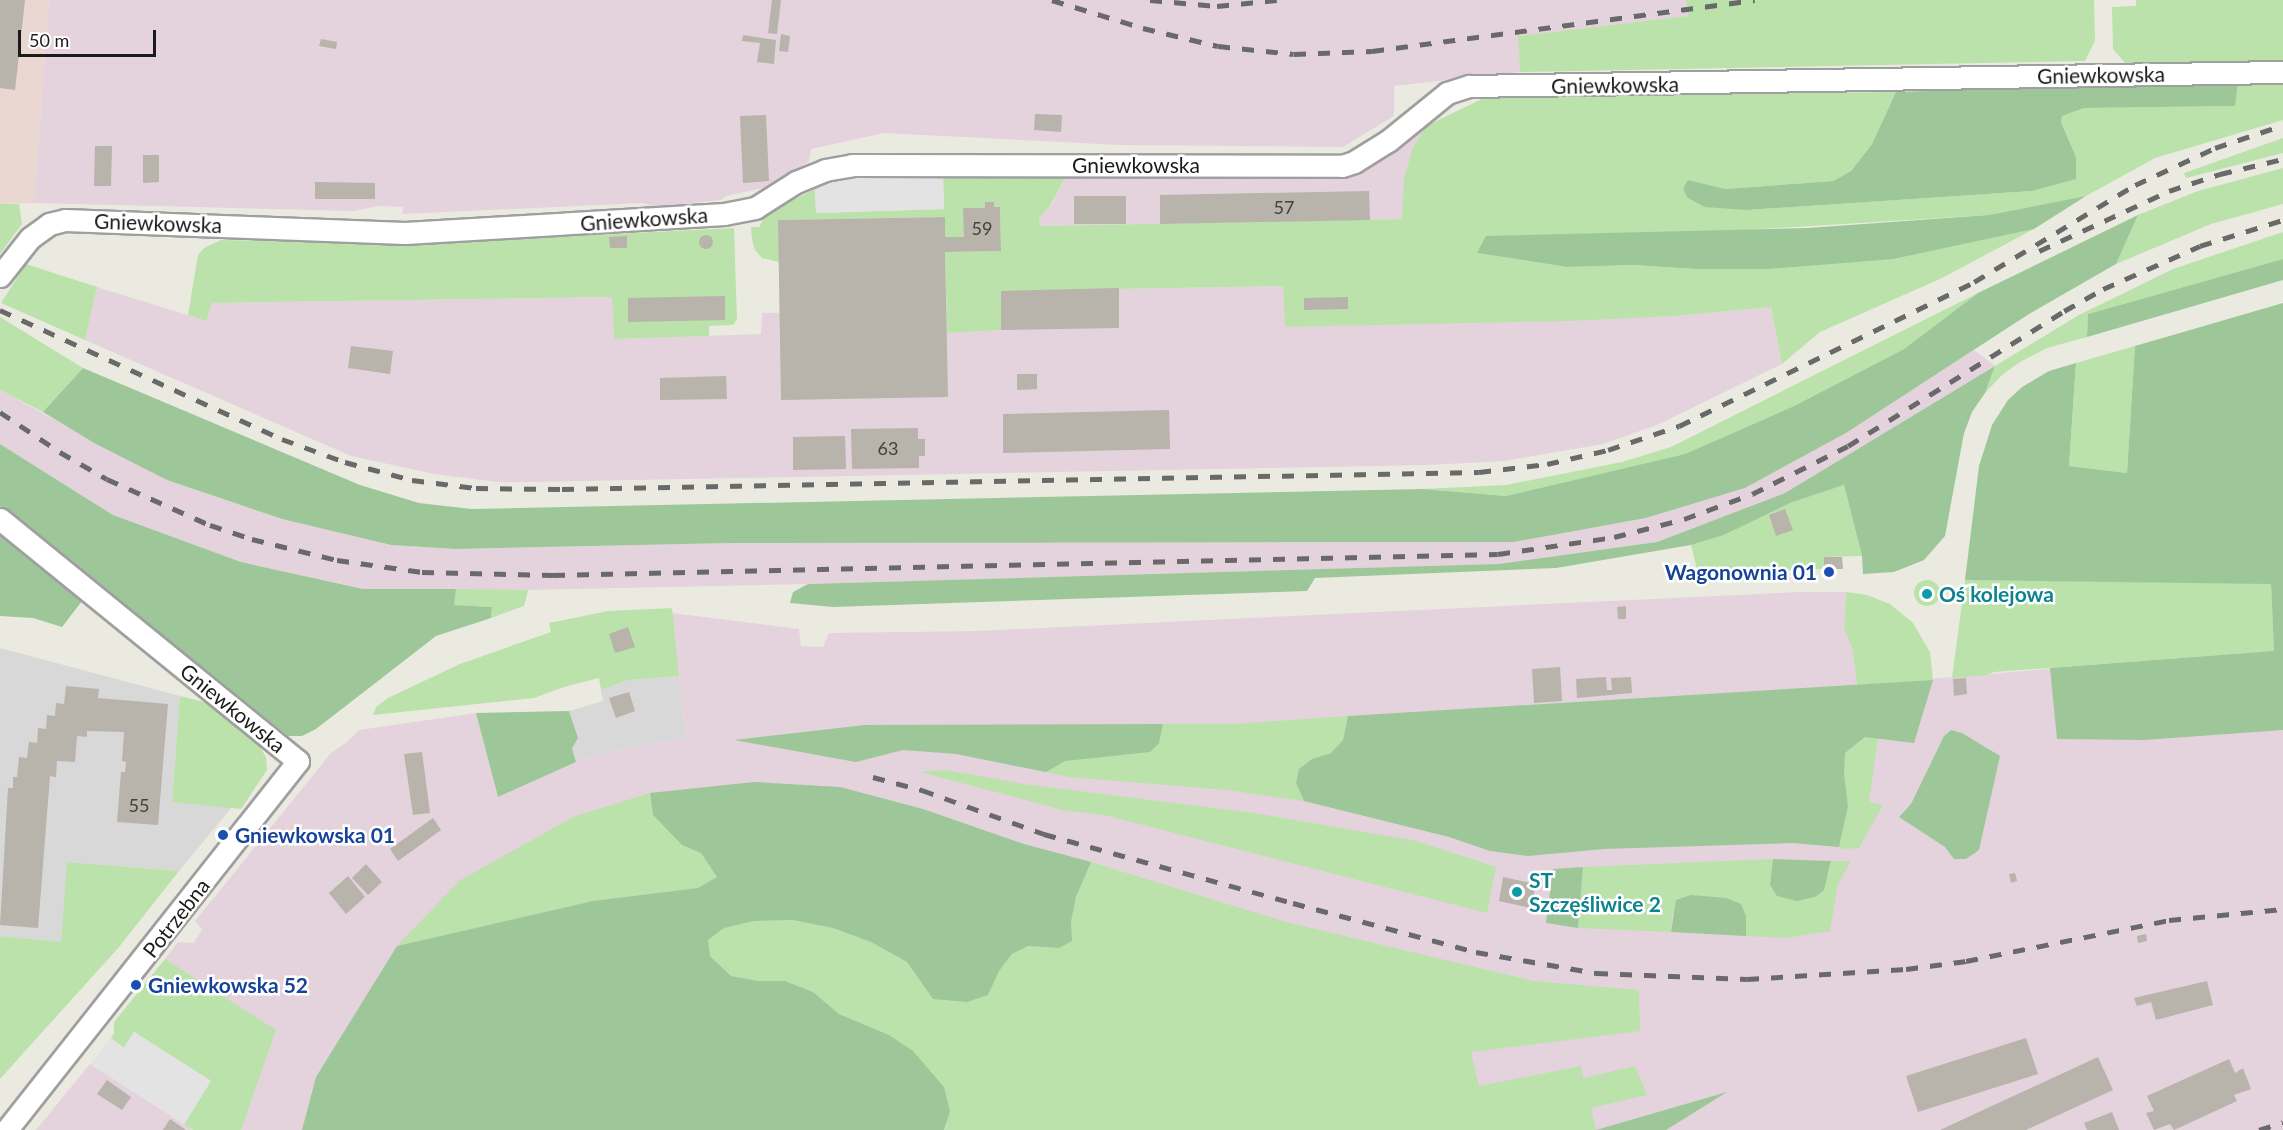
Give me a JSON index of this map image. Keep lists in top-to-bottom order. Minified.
{"streets":{"street":["Gniewkowska","Potrzebna"]},"crossings":[["Gniewkowska","Potrzebna"]],"places":["Wagonownia 01","Oś kolejowa","Gniewkowska 01","ST Szczęśliwice 2","Gniewkowska 52"],"house_numbers":["57","59","63","55"],"scale_bar":"50 m"}
